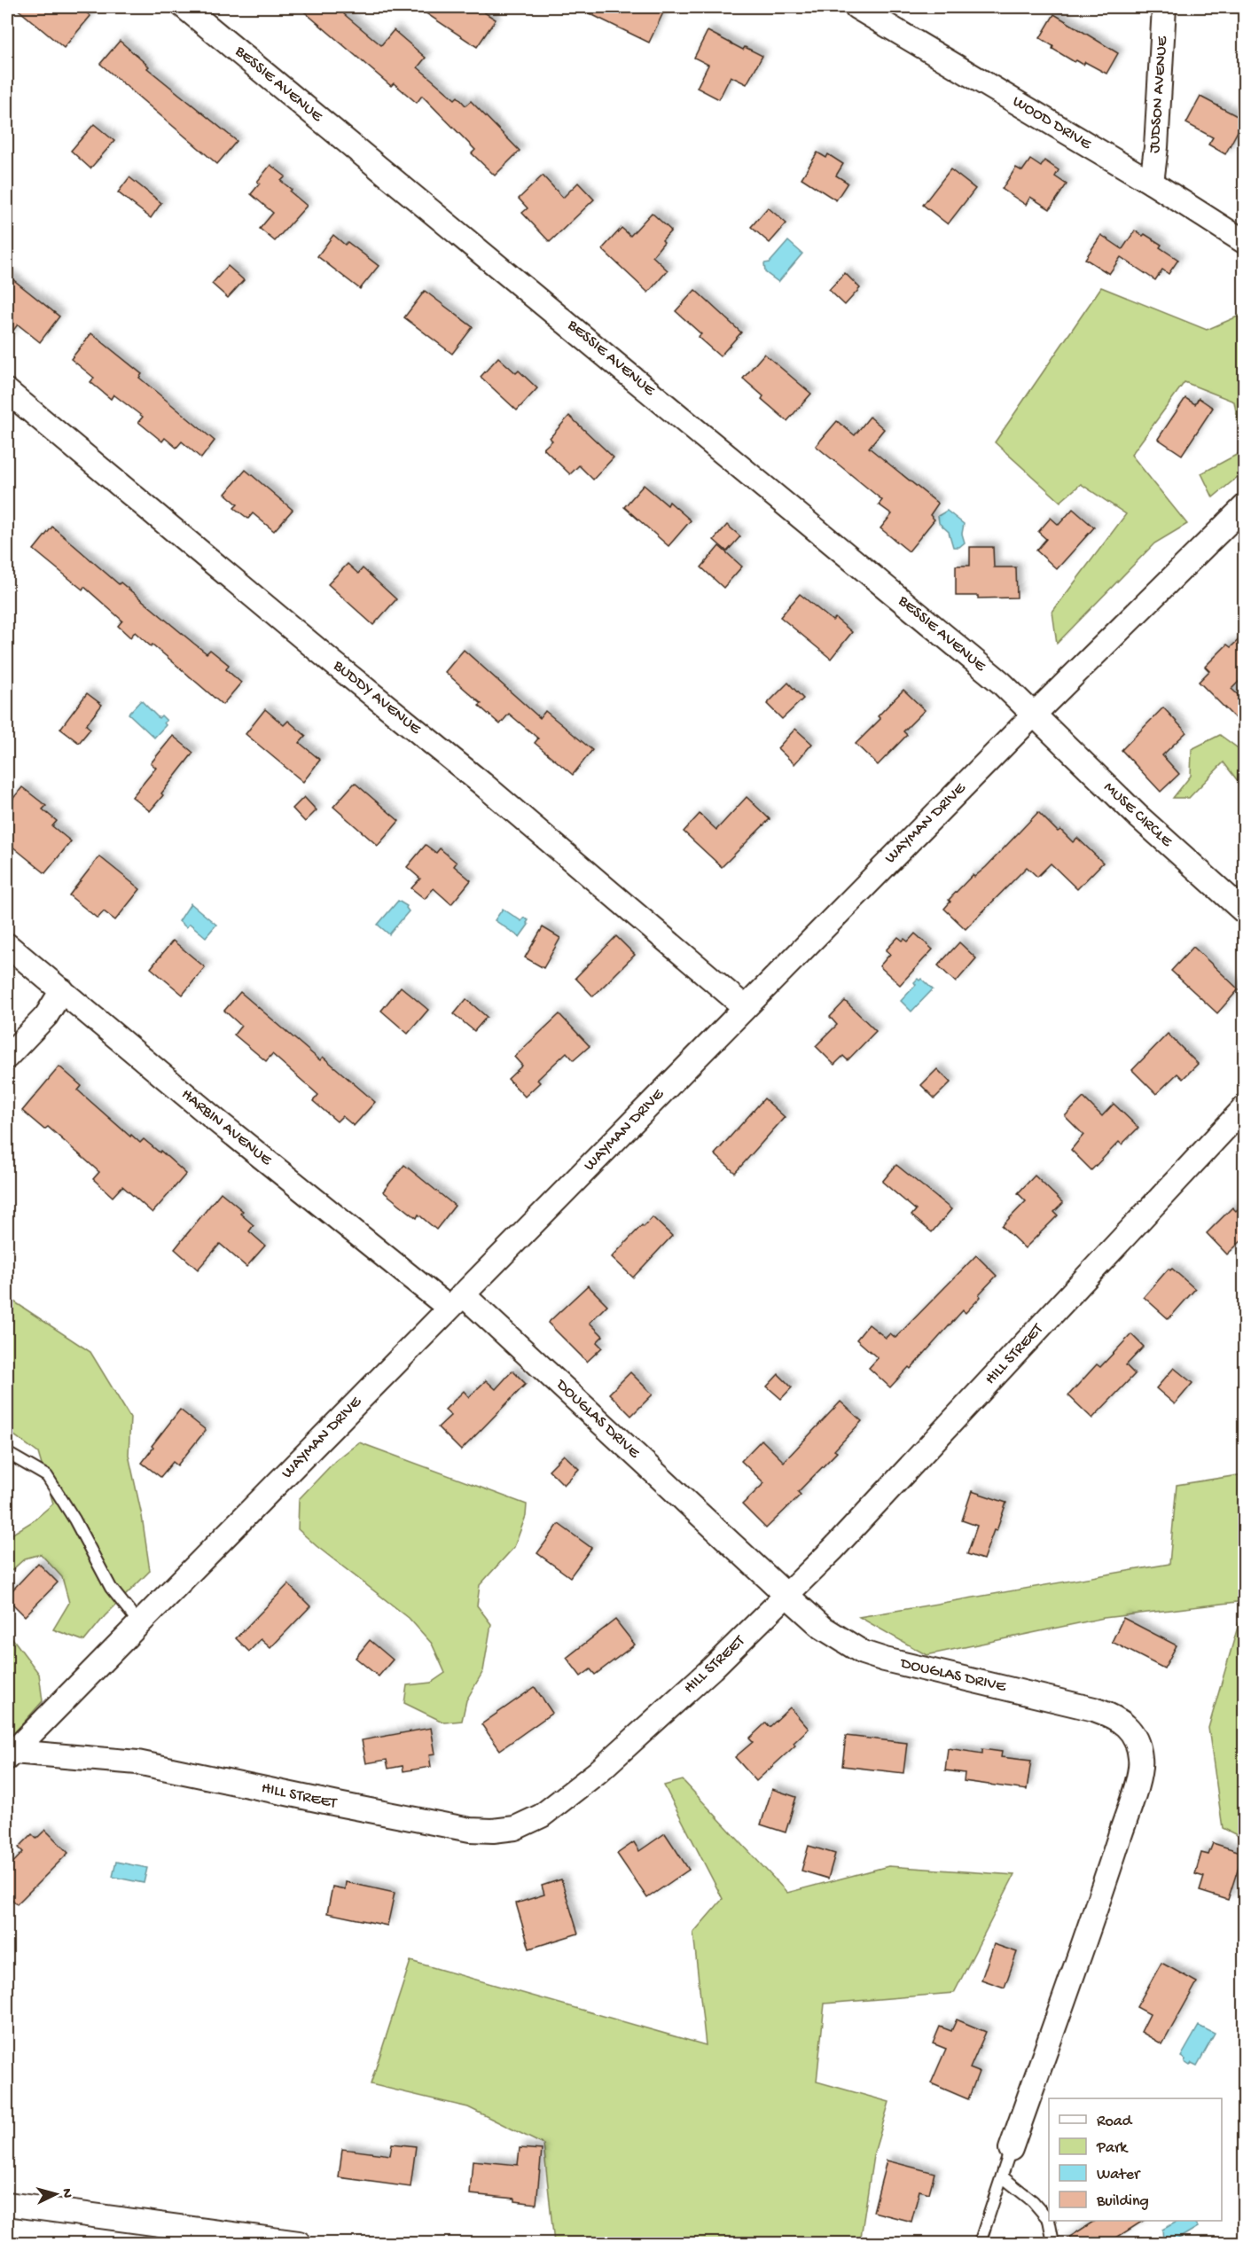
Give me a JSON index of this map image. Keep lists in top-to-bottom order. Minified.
{"streets":{"street":["BESSIE AVENUE","JUDSON AVENUE","WOOD DRIVE","BUDDY AVENUE","MUSE CIRCLE","WAYMAN DRIVE","HARBIN AVENUE","HILL STREET","DOUGLAS DRIVE"]},"crossings":[["BESSIE AVENUE","MUSE CIRCLE"],["BESSIE AVENUE","WAYMAN DRIVE"],["JUDSON AVENUE","WOOD DRIVE"],["BUDDY AVENUE","WAYMAN DRIVE"],["MUSE CIRCLE","WAYMAN DRIVE"],["WAYMAN DRIVE","HARBIN AVENUE"],["WAYMAN DRIVE","HILL STREET"],["WAYMAN DRIVE","DOUGLAS DRIVE"],["HARBIN AVENUE","DOUGLAS DRIVE"],["HILL STREET","DOUGLAS DRIVE"]],"legend":["Road","Park","Water","Building"],"north":"right"}
